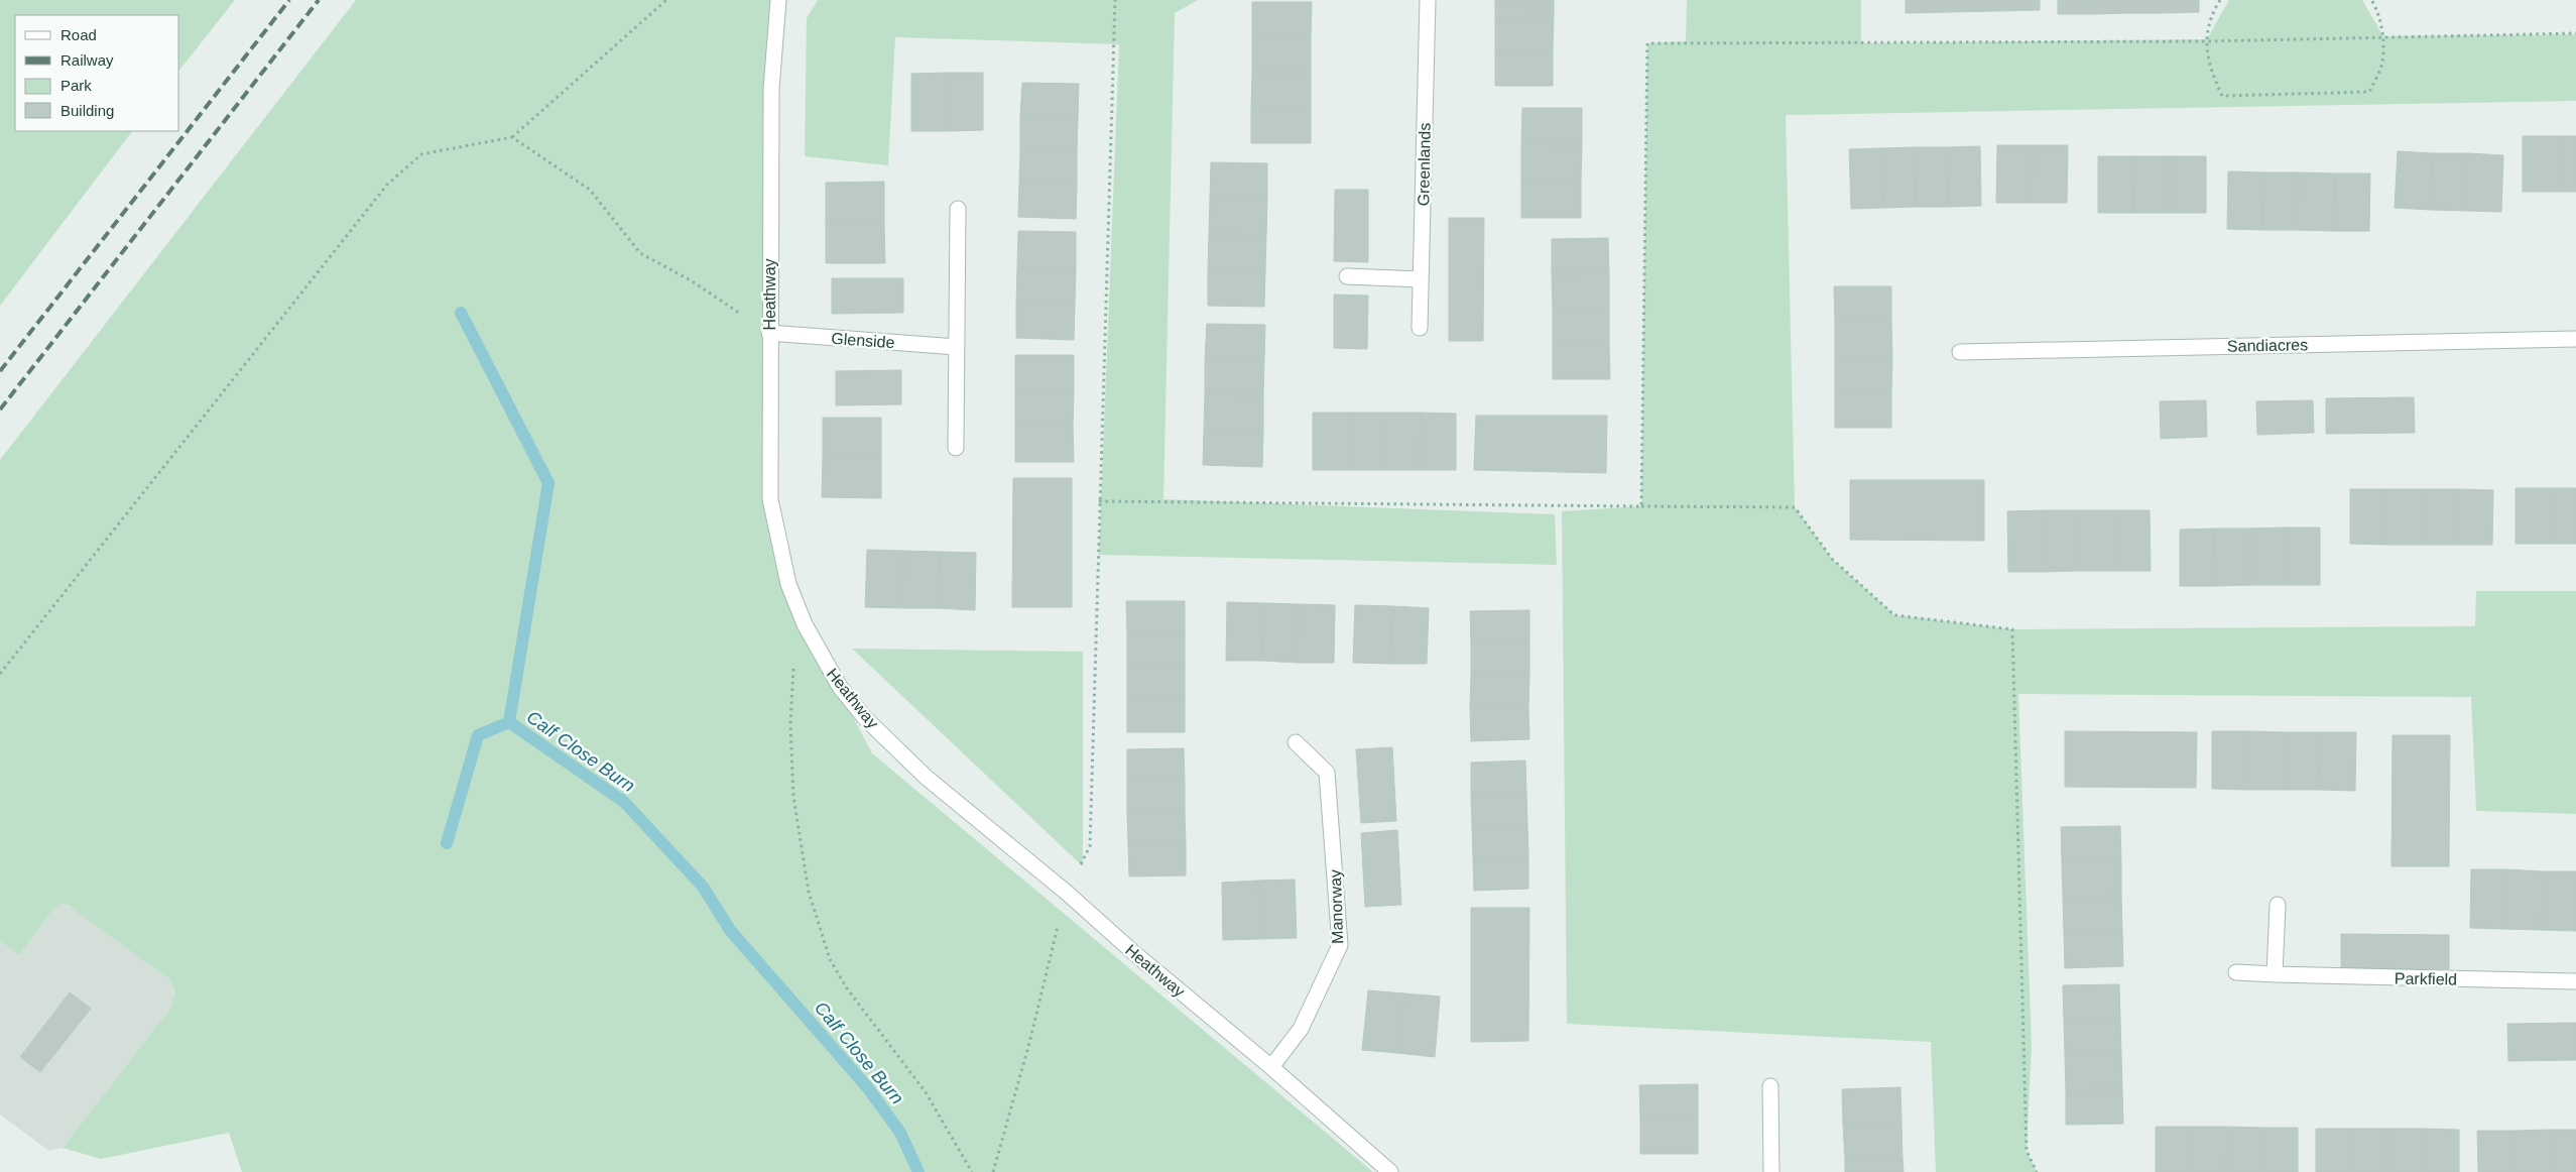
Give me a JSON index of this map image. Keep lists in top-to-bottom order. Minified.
{"streets":{"street":["Greenlands","Heathway","Glenside","Sandiacres","Manorway","Parkfield"]},"crossings":[["Heathway","Glenside"],["Heathway","Manorway"]],"water":["Calf Close Burn"],"legend":["Road","Railway","Park","Building"]}
